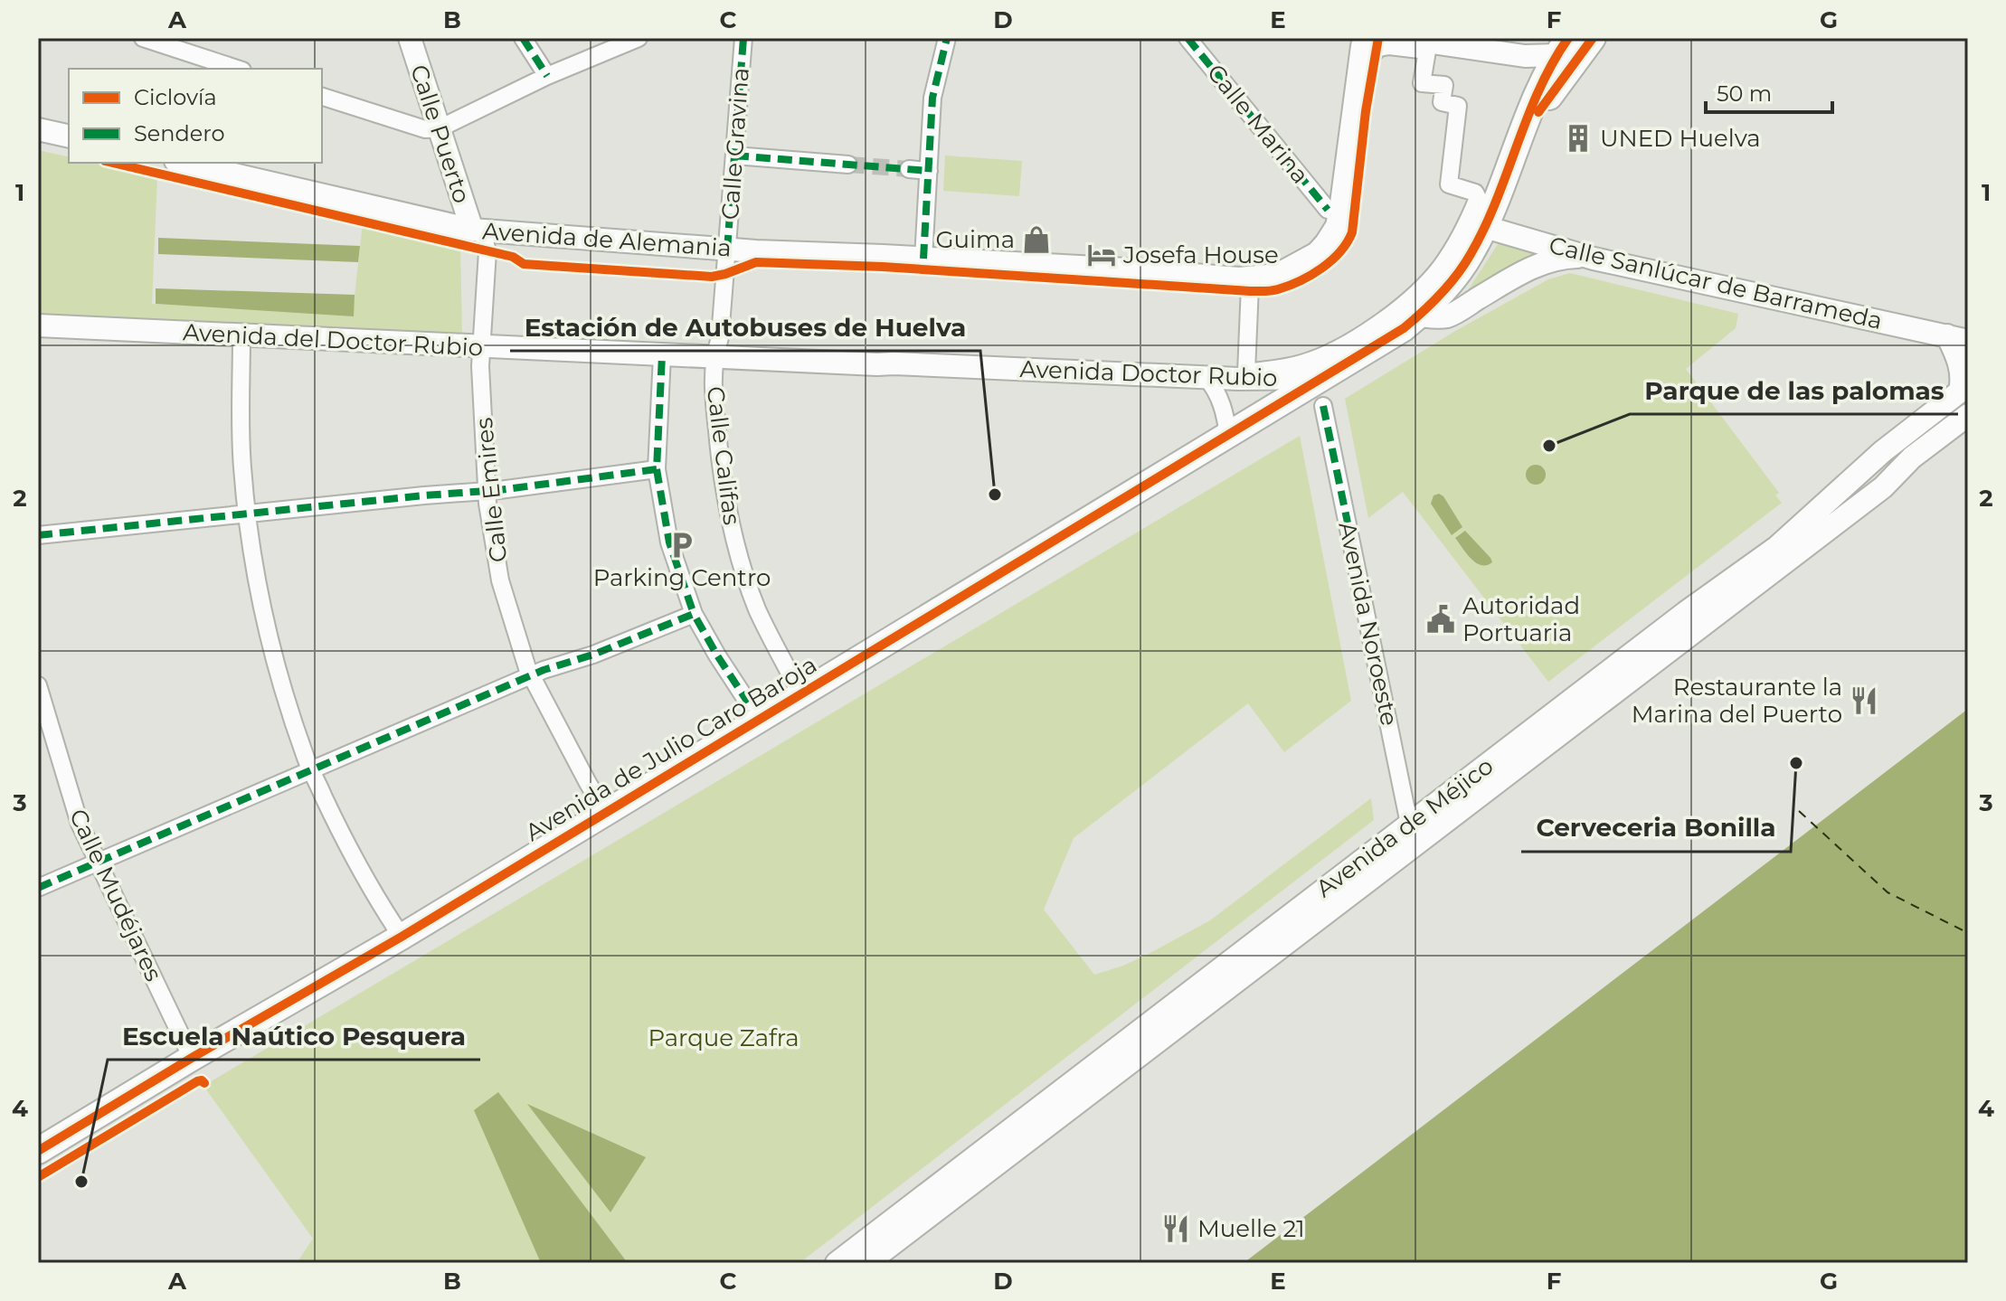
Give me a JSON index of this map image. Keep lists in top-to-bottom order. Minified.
{"streets":{"main road":["Avenida de Julio Caro Baroja"],"street":["Calle Marina","Calle Puerto","Calle Gravina","Avenida de Alemania","Calle Sanlúcar de Barrameda","Avenida del Doctor Rubio","Avenida Doctor Rubio","Calle Califas","Calle Emires","Avenida Noroeste","Avenida de Méjico","Calle Mudéjares"]},"crossings":[["Calle Puerto","Avenida de Alemania"],["Calle Puerto","Calle Emires"],["Calle Gravina","Avenida de Alemania"],["Calle Gravina","Calle Califas"],["Avenida de Alemania","Calle Califas"],["Avenida de Alemania","Calle Emires"],["Calle Sanlúcar de Barrameda","Avenida de Julio Caro Baroja"],["Calle Sanlúcar de Barrameda","Avenida de Méjico"],["Avenida del Doctor Rubio","Avenida Doctor Rubio"],["Avenida del Doctor Rubio","Calle Califas"],["Avenida del Doctor Rubio","Calle Emires"],["Avenida Doctor Rubio","Calle Califas"],["Avenida Doctor Rubio","Avenida de Julio Caro Baroja"],["Calle Califas","Avenida de Julio Caro Baroja"],["Calle Emires","Avenida de Julio Caro Baroja"],["Avenida Noroeste","Avenida de Méjico"],["Avenida de Julio Caro Baroja","Calle Mudéjares"]],"parks":["Parque Zafra"],"places":{"building":["UNED Huelva"],"shop":["Guima"],"hotel":["Josefa House"],"other":["Parque de las palomas","Estación de Autobuses de Huelva","Cerveceria Bonilla","Escuela Naútico Pesquera"],"parking":["Parking Centro"],"public building":["Autoridad Portuaria"],"restaurant":["Restaurante la Marina del Puerto","Muelle 21"]},"legend":["Ciclovía","Sendero"],"scale_bar":"50 m","grid":{"columns":["A","B","C","D","E","F","G"],"rows":["1","2","3","4"]}}
